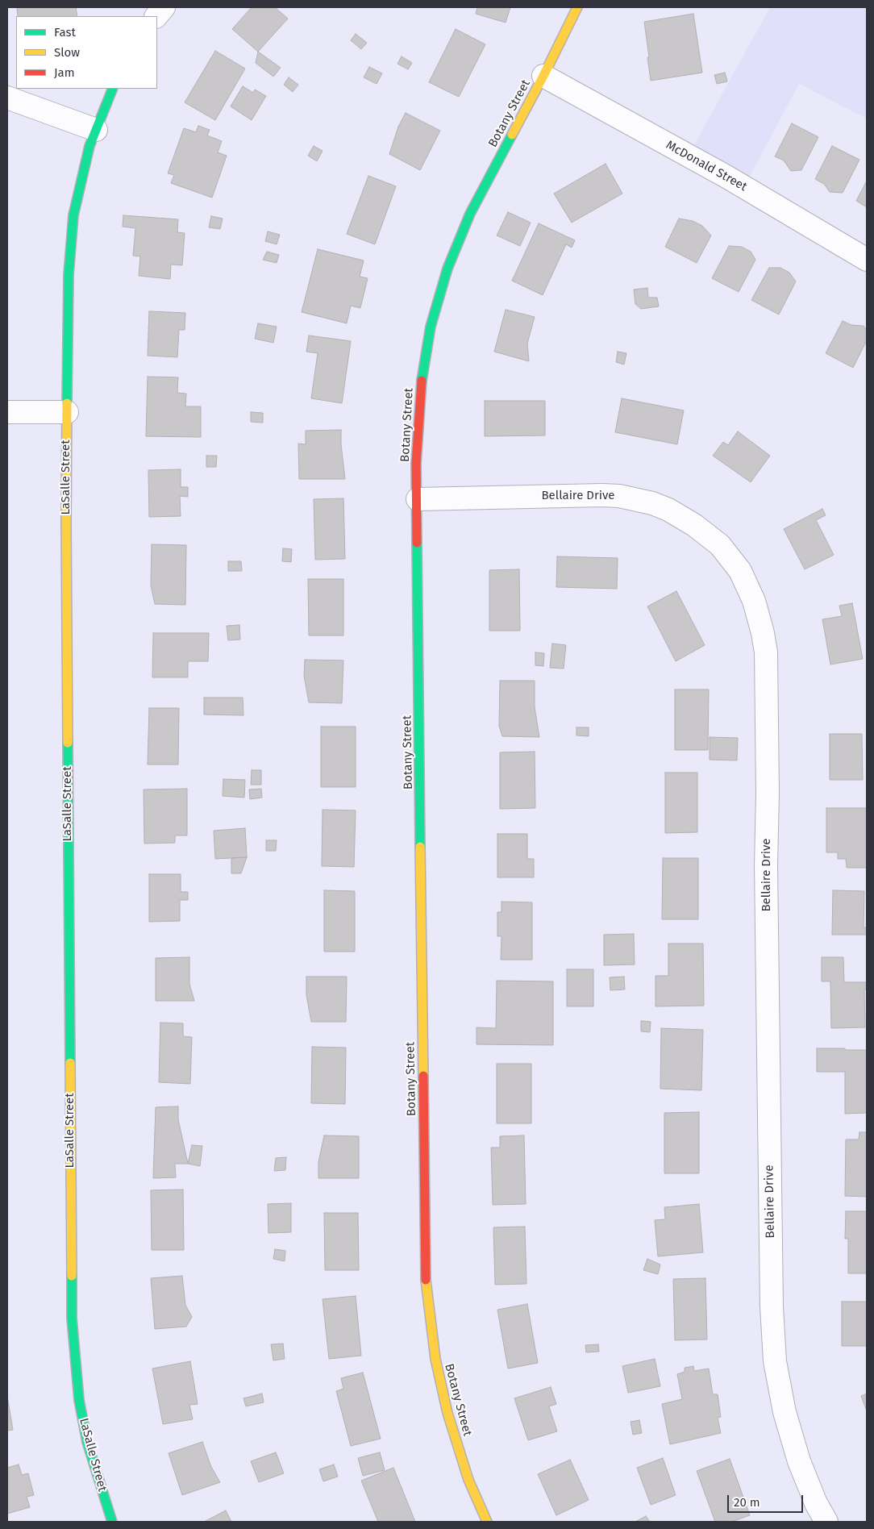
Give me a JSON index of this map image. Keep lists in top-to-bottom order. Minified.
{"streets":{"street":["Botany Street","McDonald Street","LaSalle Street","Bellaire Drive"]},"crossings":[["Botany Street","McDonald Street"],["Botany Street","Bellaire Drive"]],"legend":["Fast","Slow","Jam"],"scale_bar":"20 m"}
